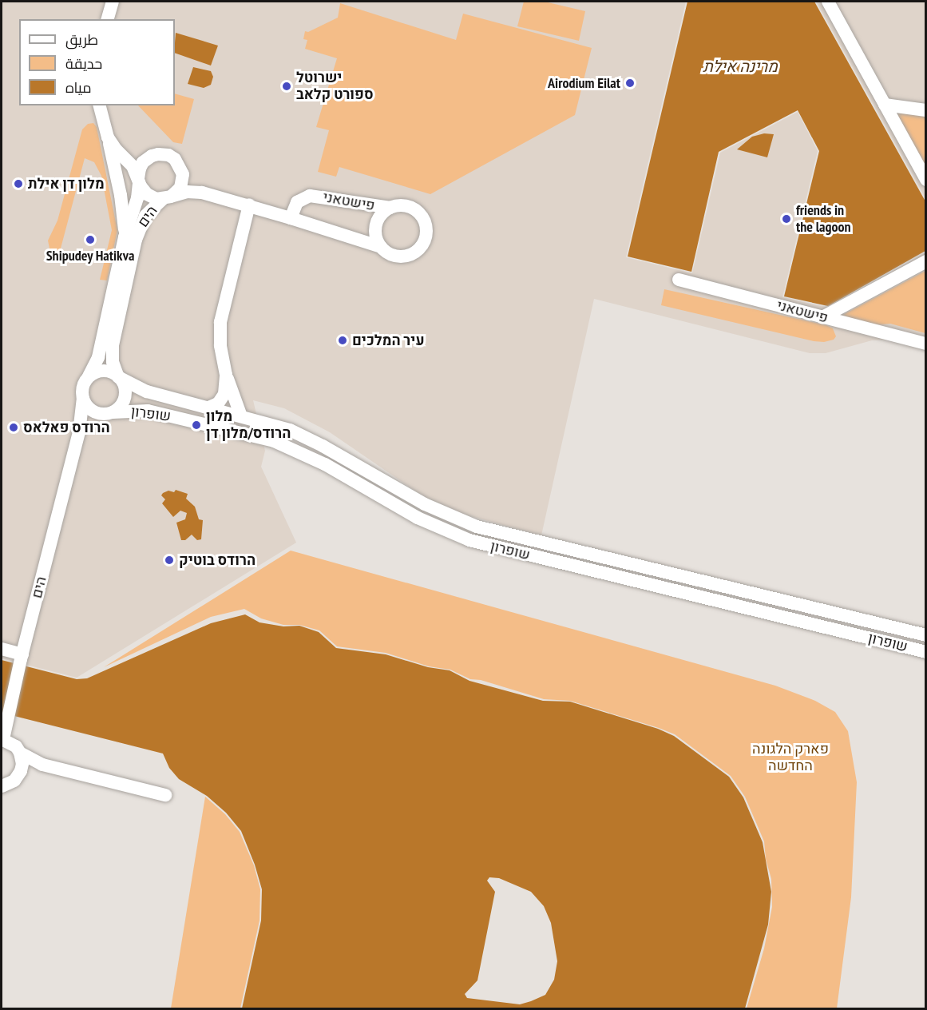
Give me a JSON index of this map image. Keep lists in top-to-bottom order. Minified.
{"streets":{"street":["פישטאני","הים","שופרון"]},"crossings":[["פישטאני","הים"],["הים","שופרון"]],"water":["מרינה אילת"],"parks":["פארק הלגונה החדשה"],"places":["Airodium Eilat","ישרוטל ספורט קלאב","מלון דן אילת","friends in the lagoon","Shipudey Hatikva","עיר המלכים","מלון הרודס/מלון דן","הרודס פאלאס","הרודס בוטיק"],"legend":["طريق","حديقة","مياه"]}
